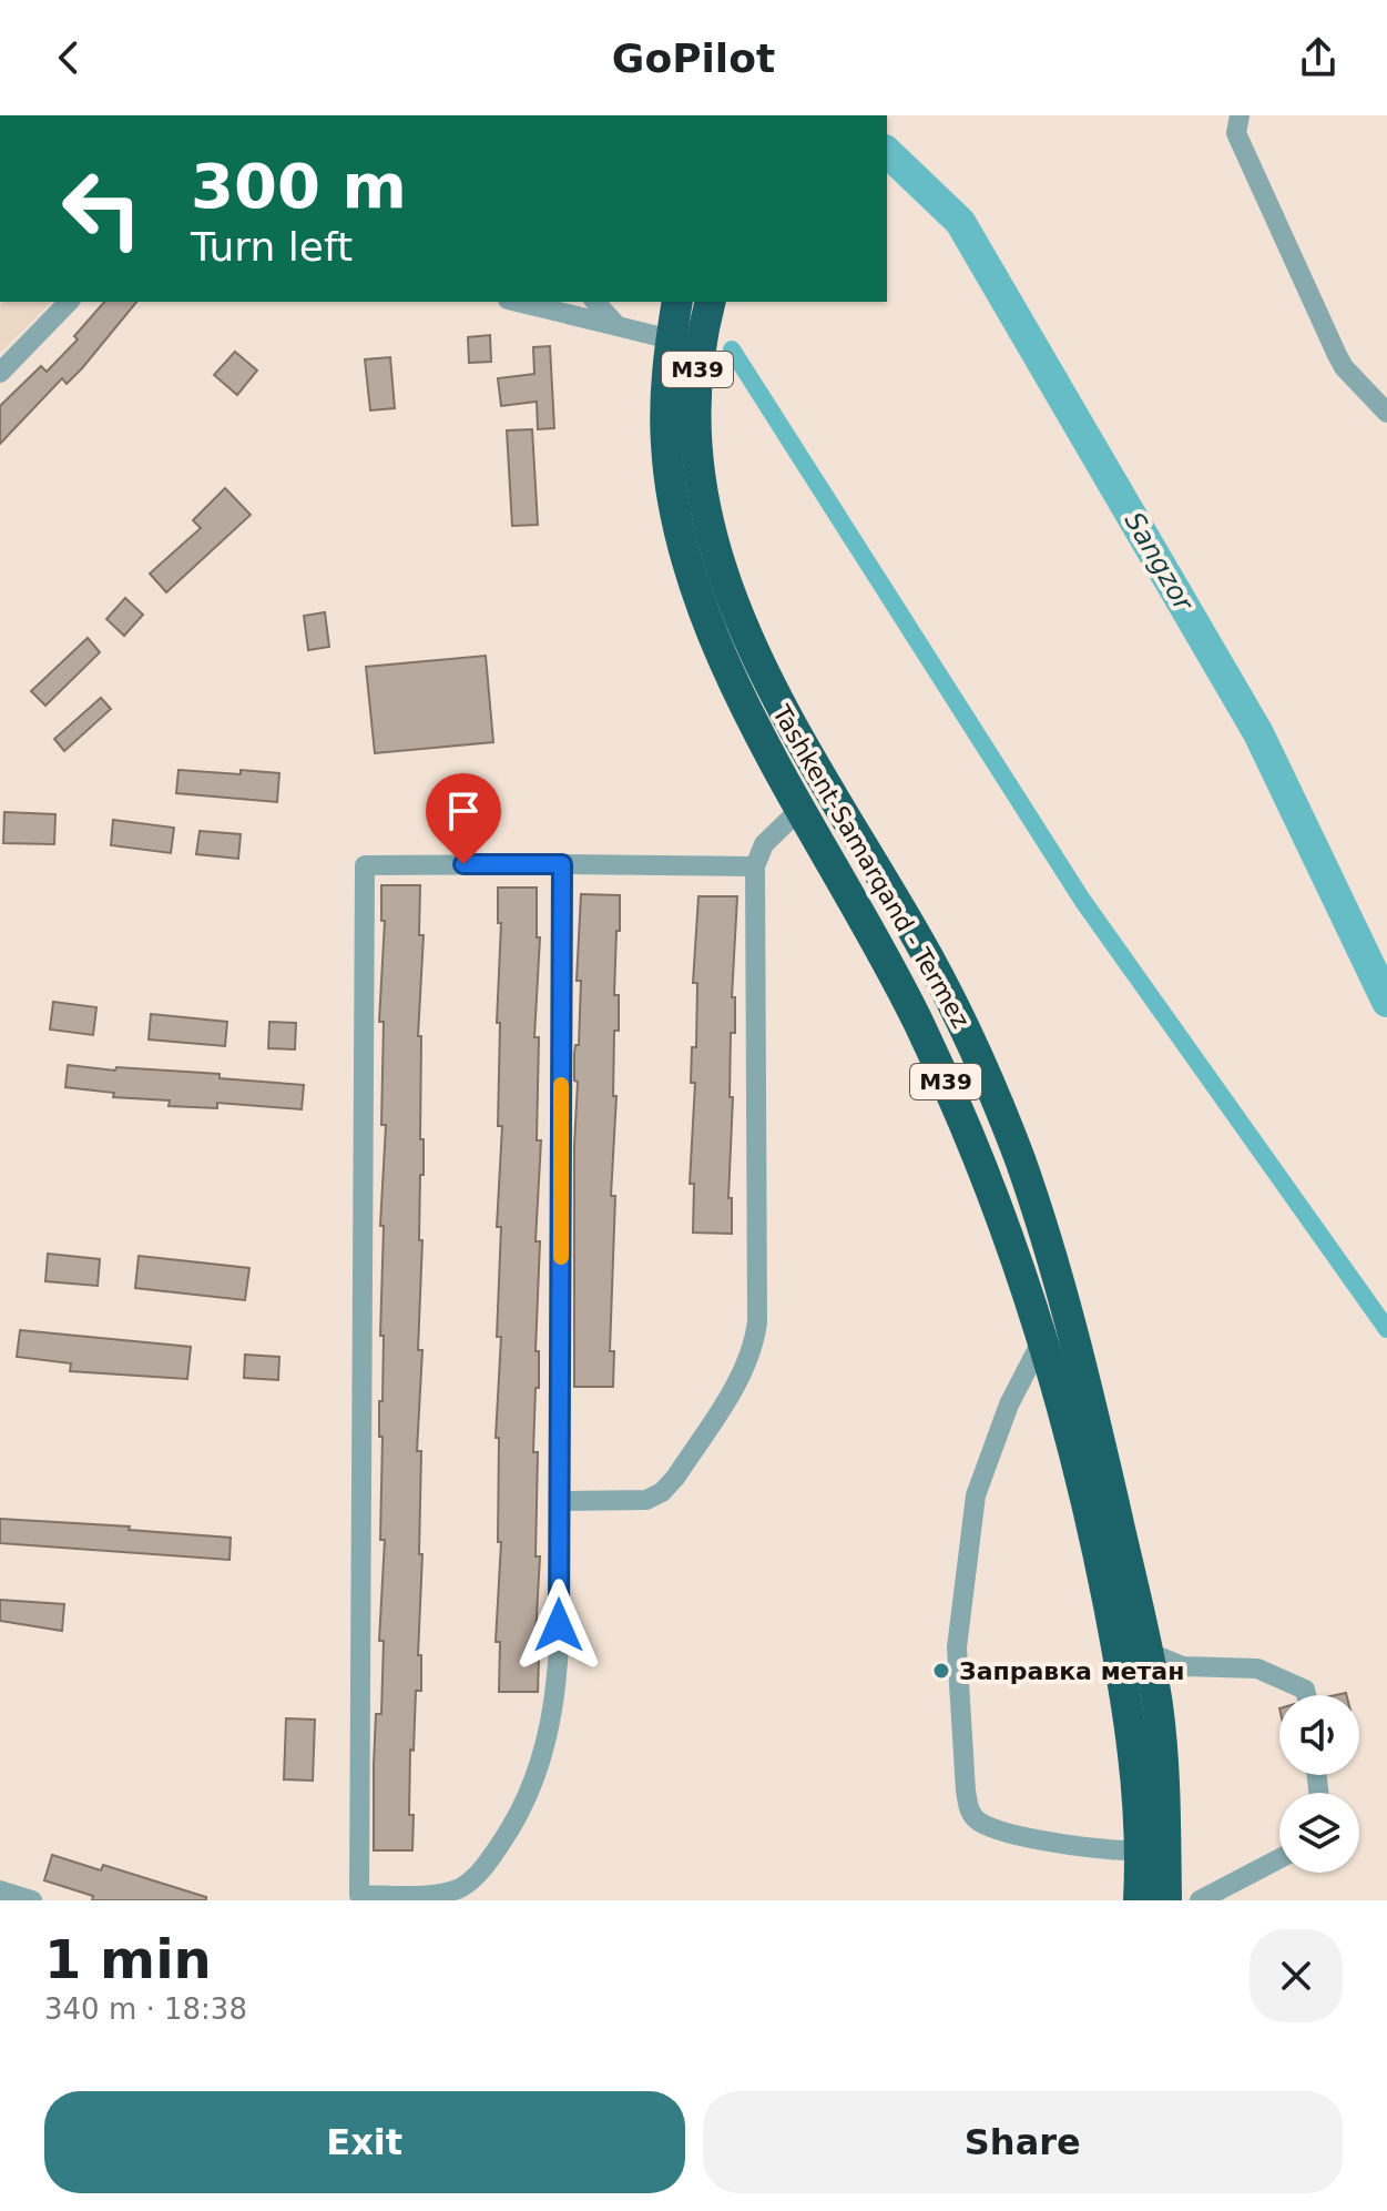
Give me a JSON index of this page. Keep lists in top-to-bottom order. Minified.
{"streets":{"highway":["M39","Tashkent-Samarqand - Termez"]},"water":["Sangzor"],"places":["Заправка метан"],"page":{"header":"GoPilot","turn":["300 m","Turn left"],"heading":["1 min","340 m · 18:38"],"buttons":["Exit","Share"]}}
